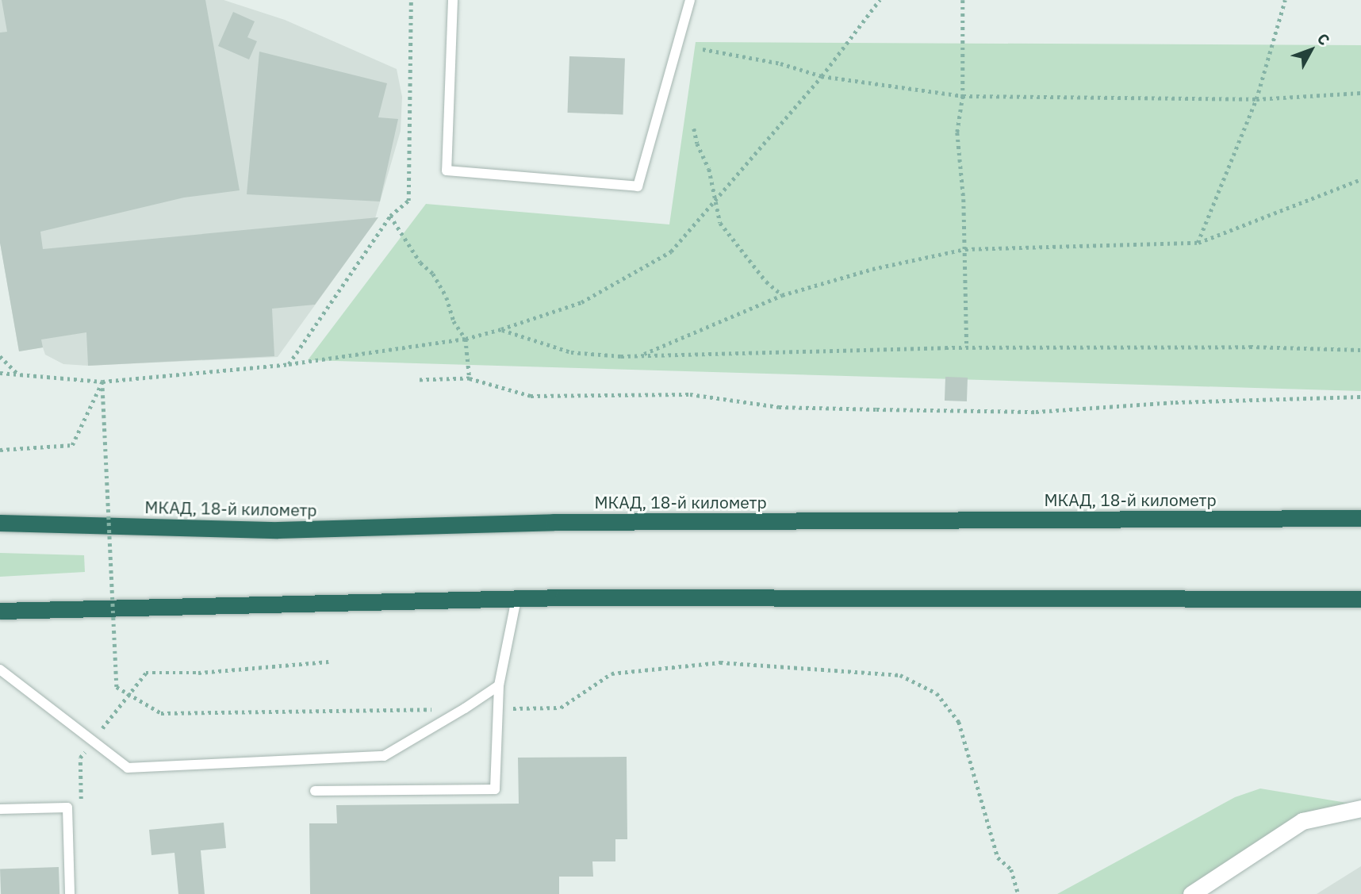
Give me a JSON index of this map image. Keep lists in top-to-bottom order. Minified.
{"streets":{"highway":["МКАД, 18-й километр"]},"north":"top right"}
